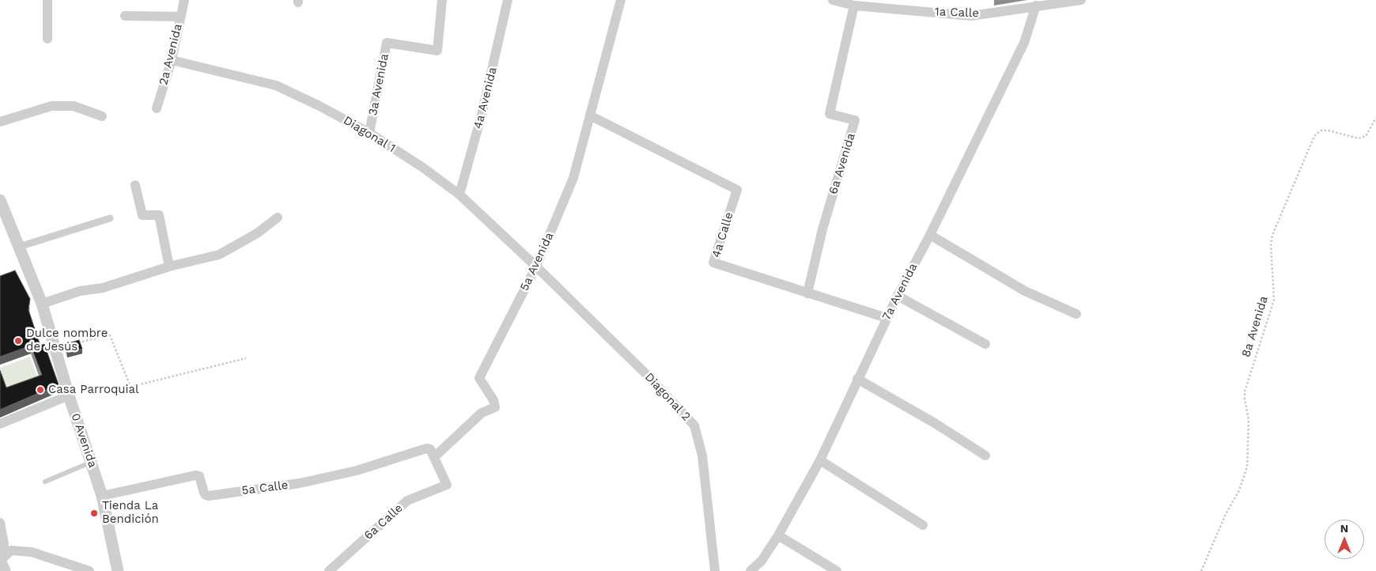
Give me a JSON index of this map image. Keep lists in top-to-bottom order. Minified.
{"streets":{"street":["1a Calle","2a Avenida","3a Avenida","4a Avenida","Diagonal 1","6a Avenida","4a Calle","5a Avenida","7a Avenida","Diagonal 2","0 Avenida","5a Calle","6a Calle"],"path":["8a Avenida"]},"crossings":[["1a Calle","6a Avenida"],["1a Calle","7a Avenida"],["2a Avenida","Diagonal 1"],["3a Avenida","Diagonal 1"],["4a Avenida","Diagonal 1"],["Diagonal 1","5a Avenida"],["Diagonal 1","Diagonal 2"],["6a Avenida","4a Calle"],["4a Calle","5a Avenida"],["4a Calle","7a Avenida"],["5a Avenida","Diagonal 2"],["5a Avenida","5a Calle"],["5a Avenida","6a Calle"],["0 Avenida","5a Calle"],["5a Calle","6a Calle"]],"places":["Dulce nombre de Jesús","Casa Parroquial","Tienda La Bendición"],"north":"top"}
